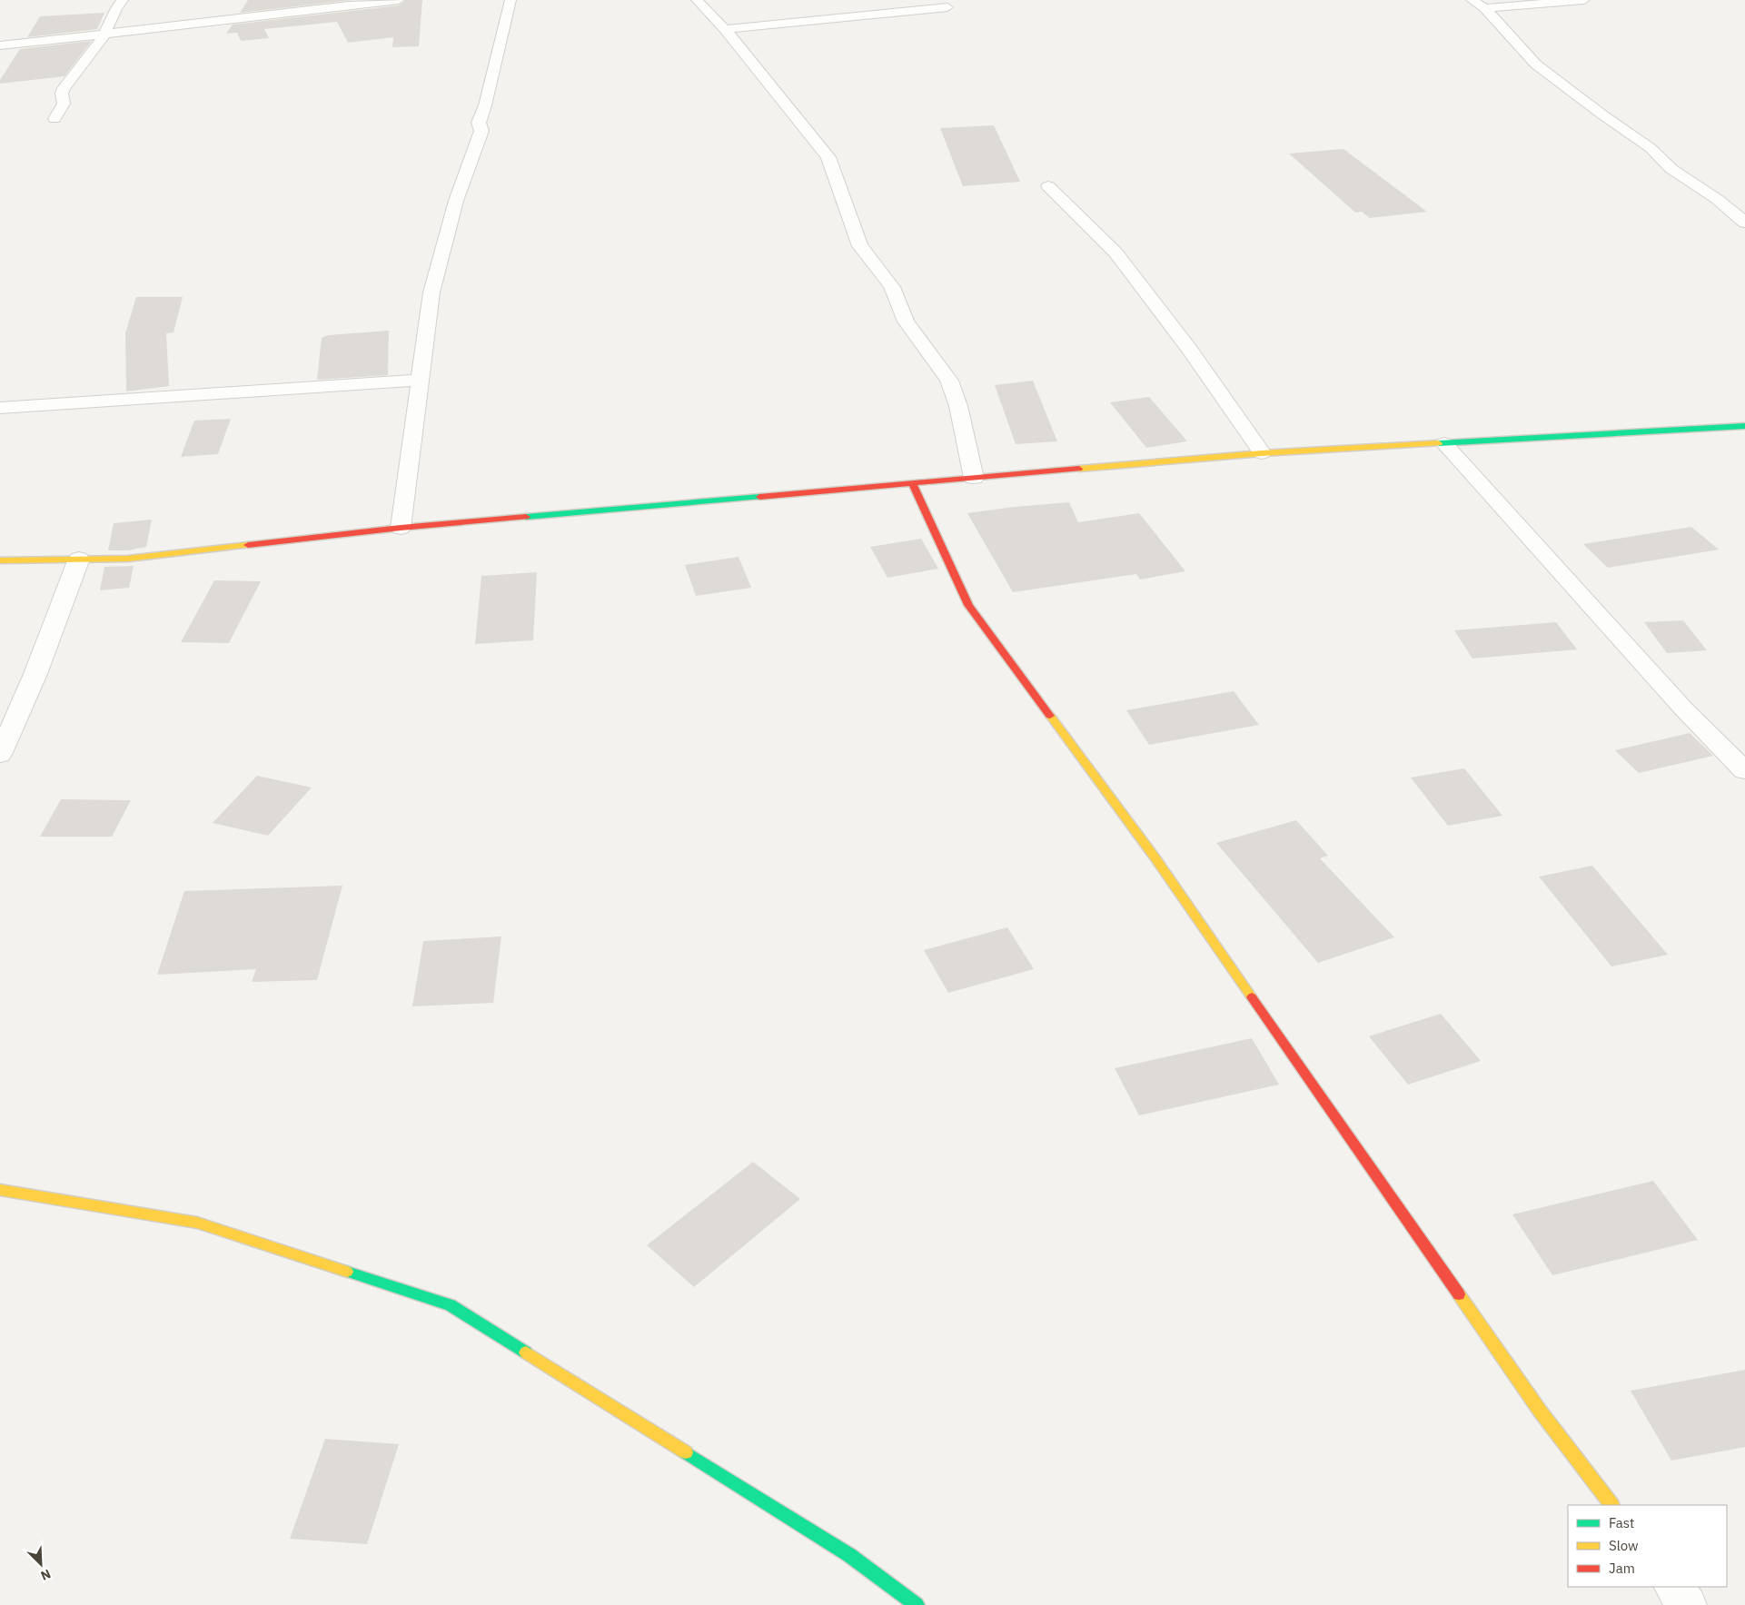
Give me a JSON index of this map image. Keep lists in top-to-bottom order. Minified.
{"legend":["Fast","Slow","Jam"],"north":"bottom right"}
